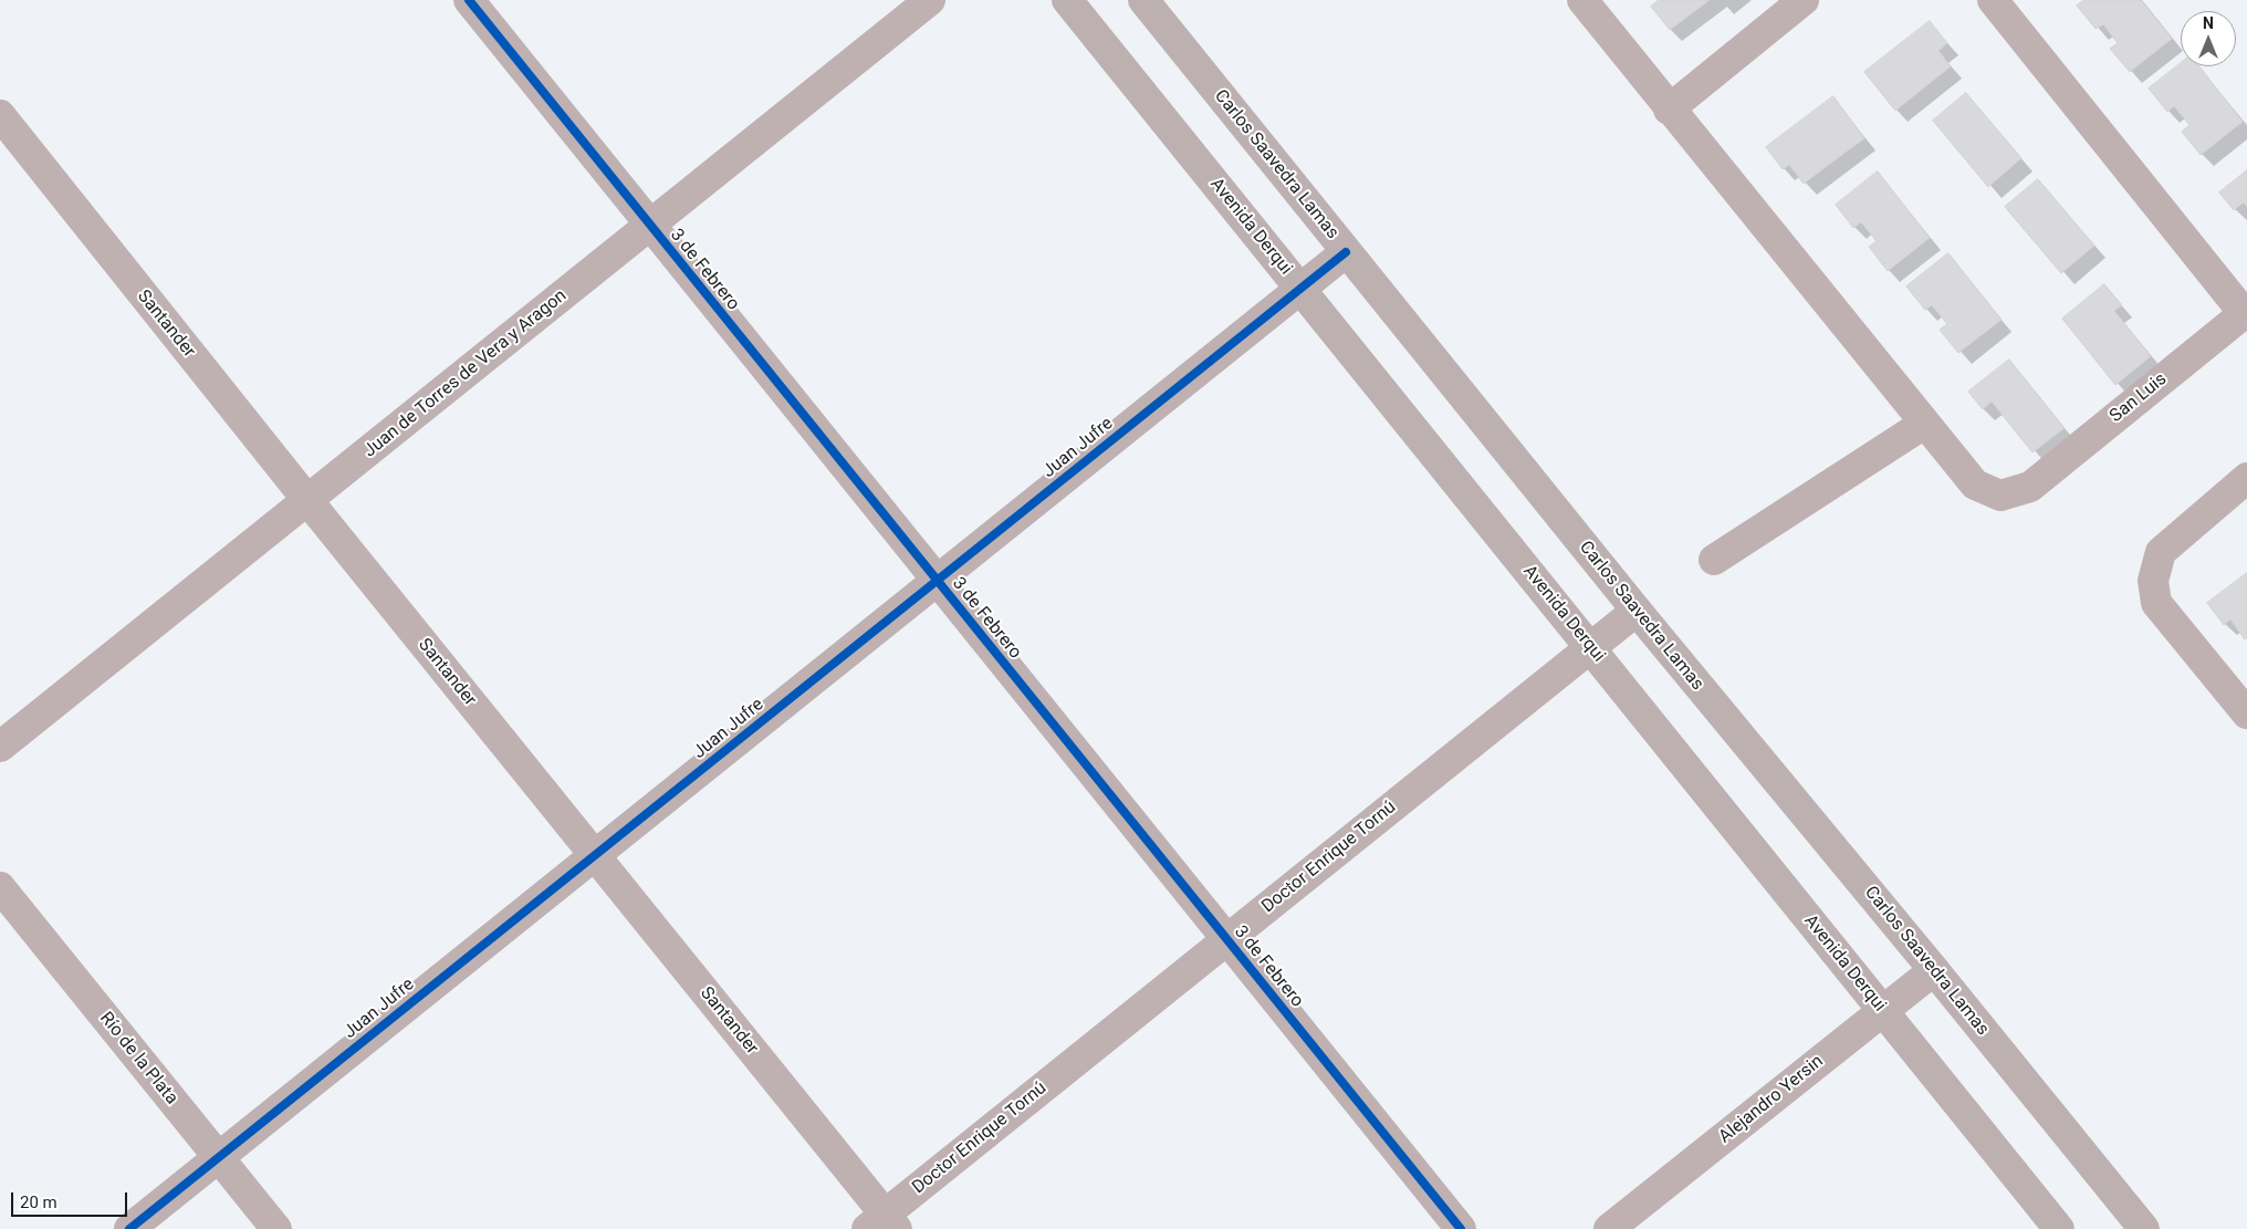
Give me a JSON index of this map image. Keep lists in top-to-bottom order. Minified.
{"streets":{"main road":["Carlos Saavedra Lamas","Avenida Derqui"],"street":["3 de Febrero","Santander","Juan de Torres de Vera y Aragon","San Luis","Juan Jufre","Doctor Enrique Tornú","Río de la Plata","Alejandro Yersin"]},"crossings":[["Carlos Saavedra Lamas","Juan Jufre"],["Carlos Saavedra Lamas","Doctor Enrique Tornú"],["Carlos Saavedra Lamas","Alejandro Yersin"],["Avenida Derqui","Juan Jufre"],["Avenida Derqui","Doctor Enrique Tornú"],["Avenida Derqui","Alejandro Yersin"],["3 de Febrero","Juan de Torres de Vera y Aragon"],["3 de Febrero","Juan Jufre"],["3 de Febrero","Doctor Enrique Tornú"],["Santander","Juan de Torres de Vera y Aragon"],["Santander","Juan Jufre"],["Santander","Doctor Enrique Tornú"],["Juan Jufre","Río de la Plata"]],"scale_bar":"20 m","north":"top"}
